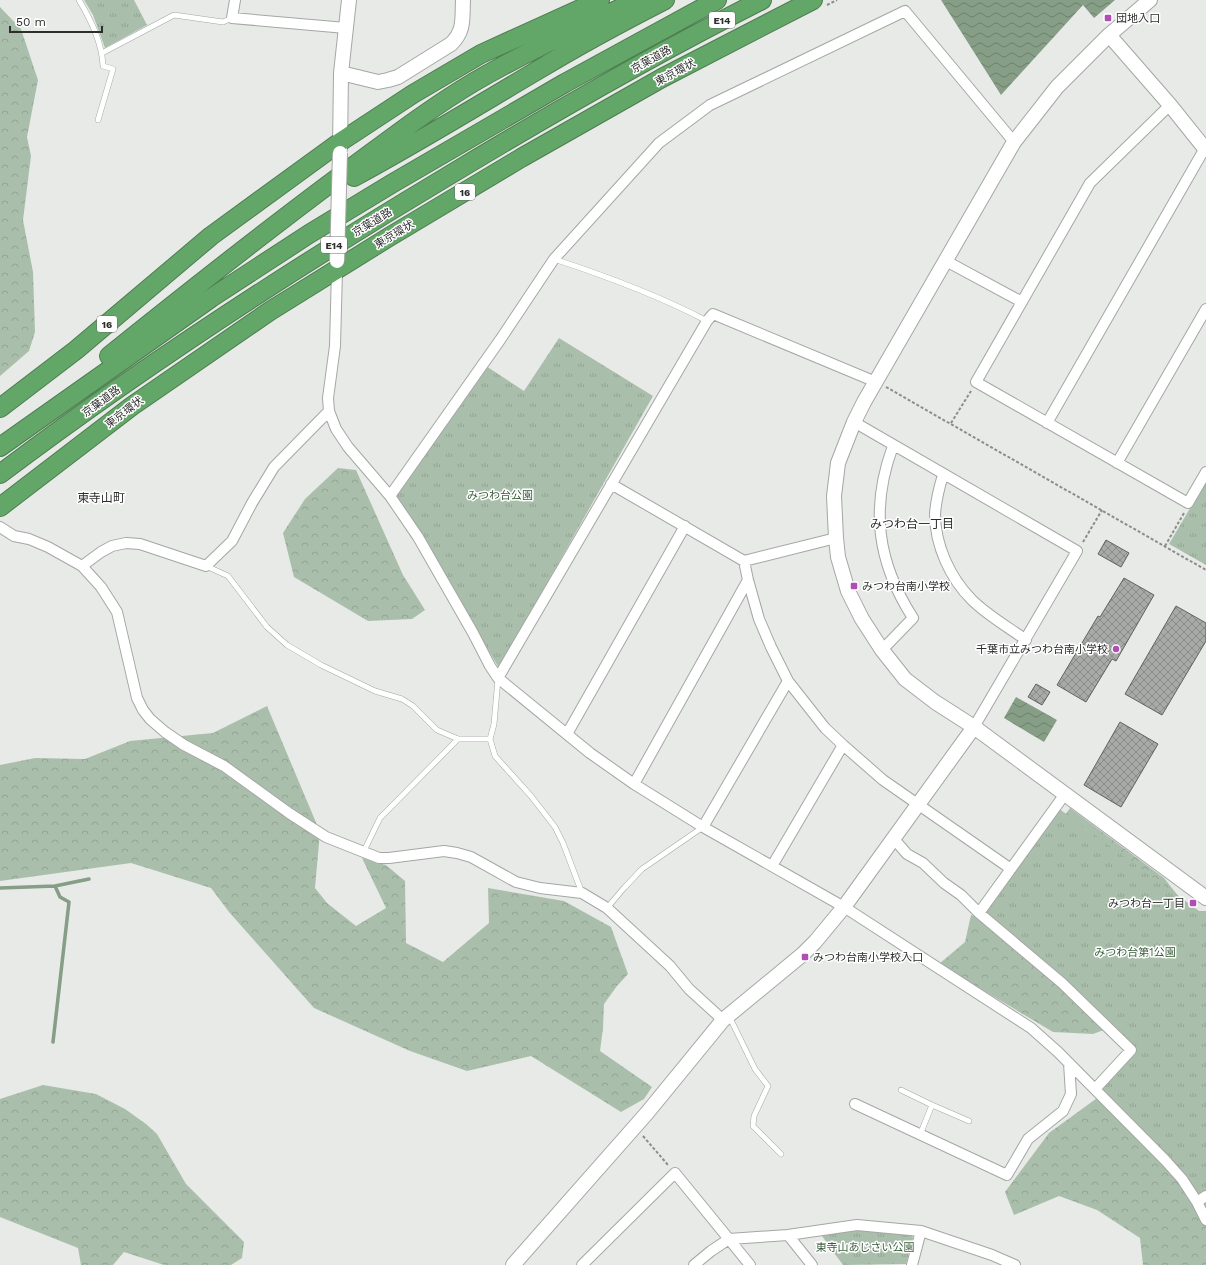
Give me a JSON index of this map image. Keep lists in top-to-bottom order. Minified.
{"streets":{"highway":["E14","京葉道路","東京環状","16"]},"districts":["東寺山町","みつわ台一丁目"],"parks":["みつわ台公園","みつわ台第1公園","東寺山あじさい公園"],"places":{"transit":["団地入口","みつわ台南小学校","みつわ台一丁目","みつわ台南小学校入口"],"other":["千葉市立みつわ台南小学校"]},"scale_bar":"50 m"}
